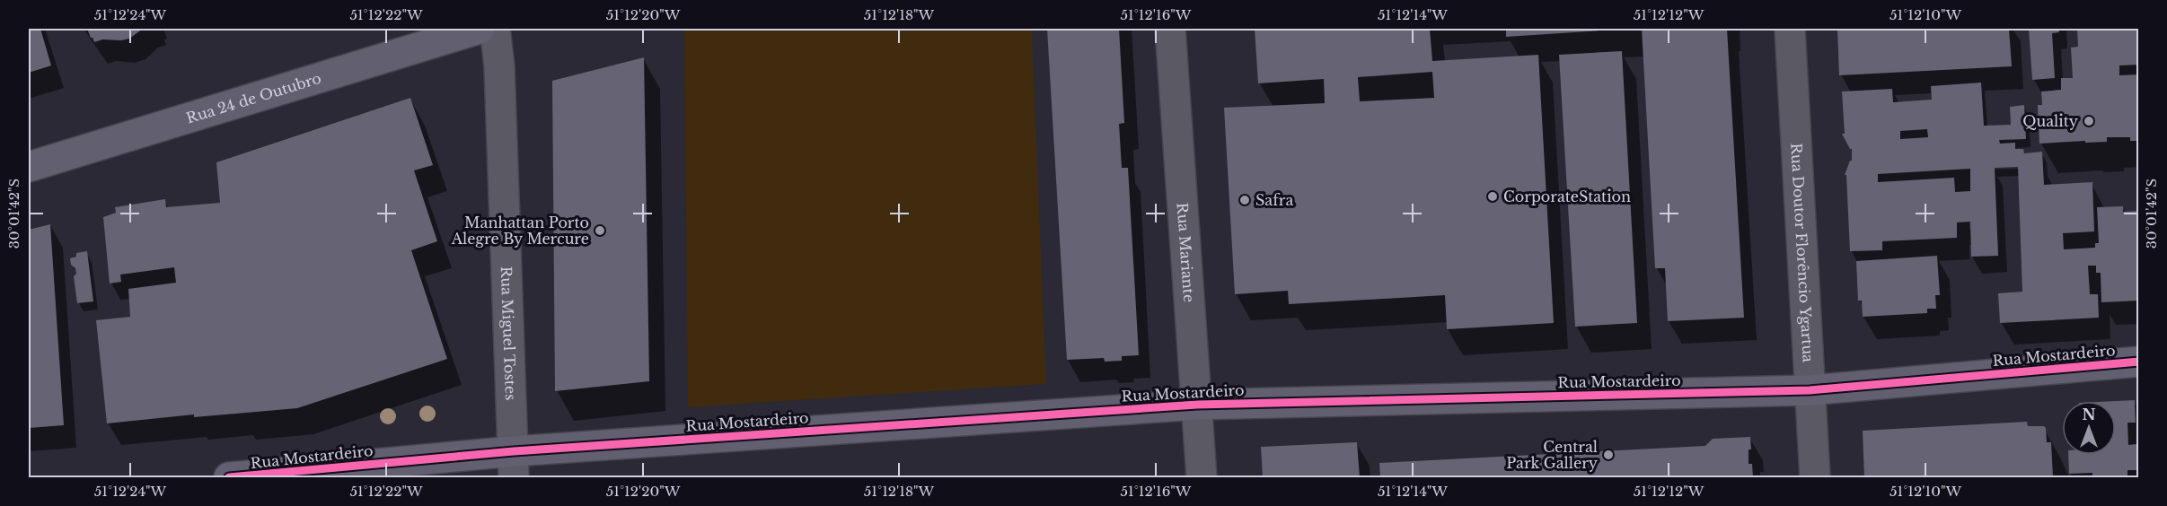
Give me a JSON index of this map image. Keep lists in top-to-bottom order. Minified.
{"streets":{"main road":["Rua 24 de Outubro","Rua Mostardeiro"],"street":["Rua Mariante","Rua Doutor Florêncio Ygartua","Rua Miguel Tostes"]},"crossings":[["Rua Mariante","Rua Mostardeiro"],["Rua Doutor Florêncio Ygartua","Rua Mostardeiro"],["Rua Miguel Tostes","Rua Mostardeiro"]],"places":["Quality","CorporateStation","Safra","Manhattan Porto Alegre By Mercure","Central Park Gallery"],"north":"top","coordinates":["51°12'24\"W","51°12'22\"W","51°12'20\"W","51°12'18\"W","51°12'16\"W","51°12'14\"W","51°12'12\"W","51°12'10\"W","30°01'42\"S"]}
